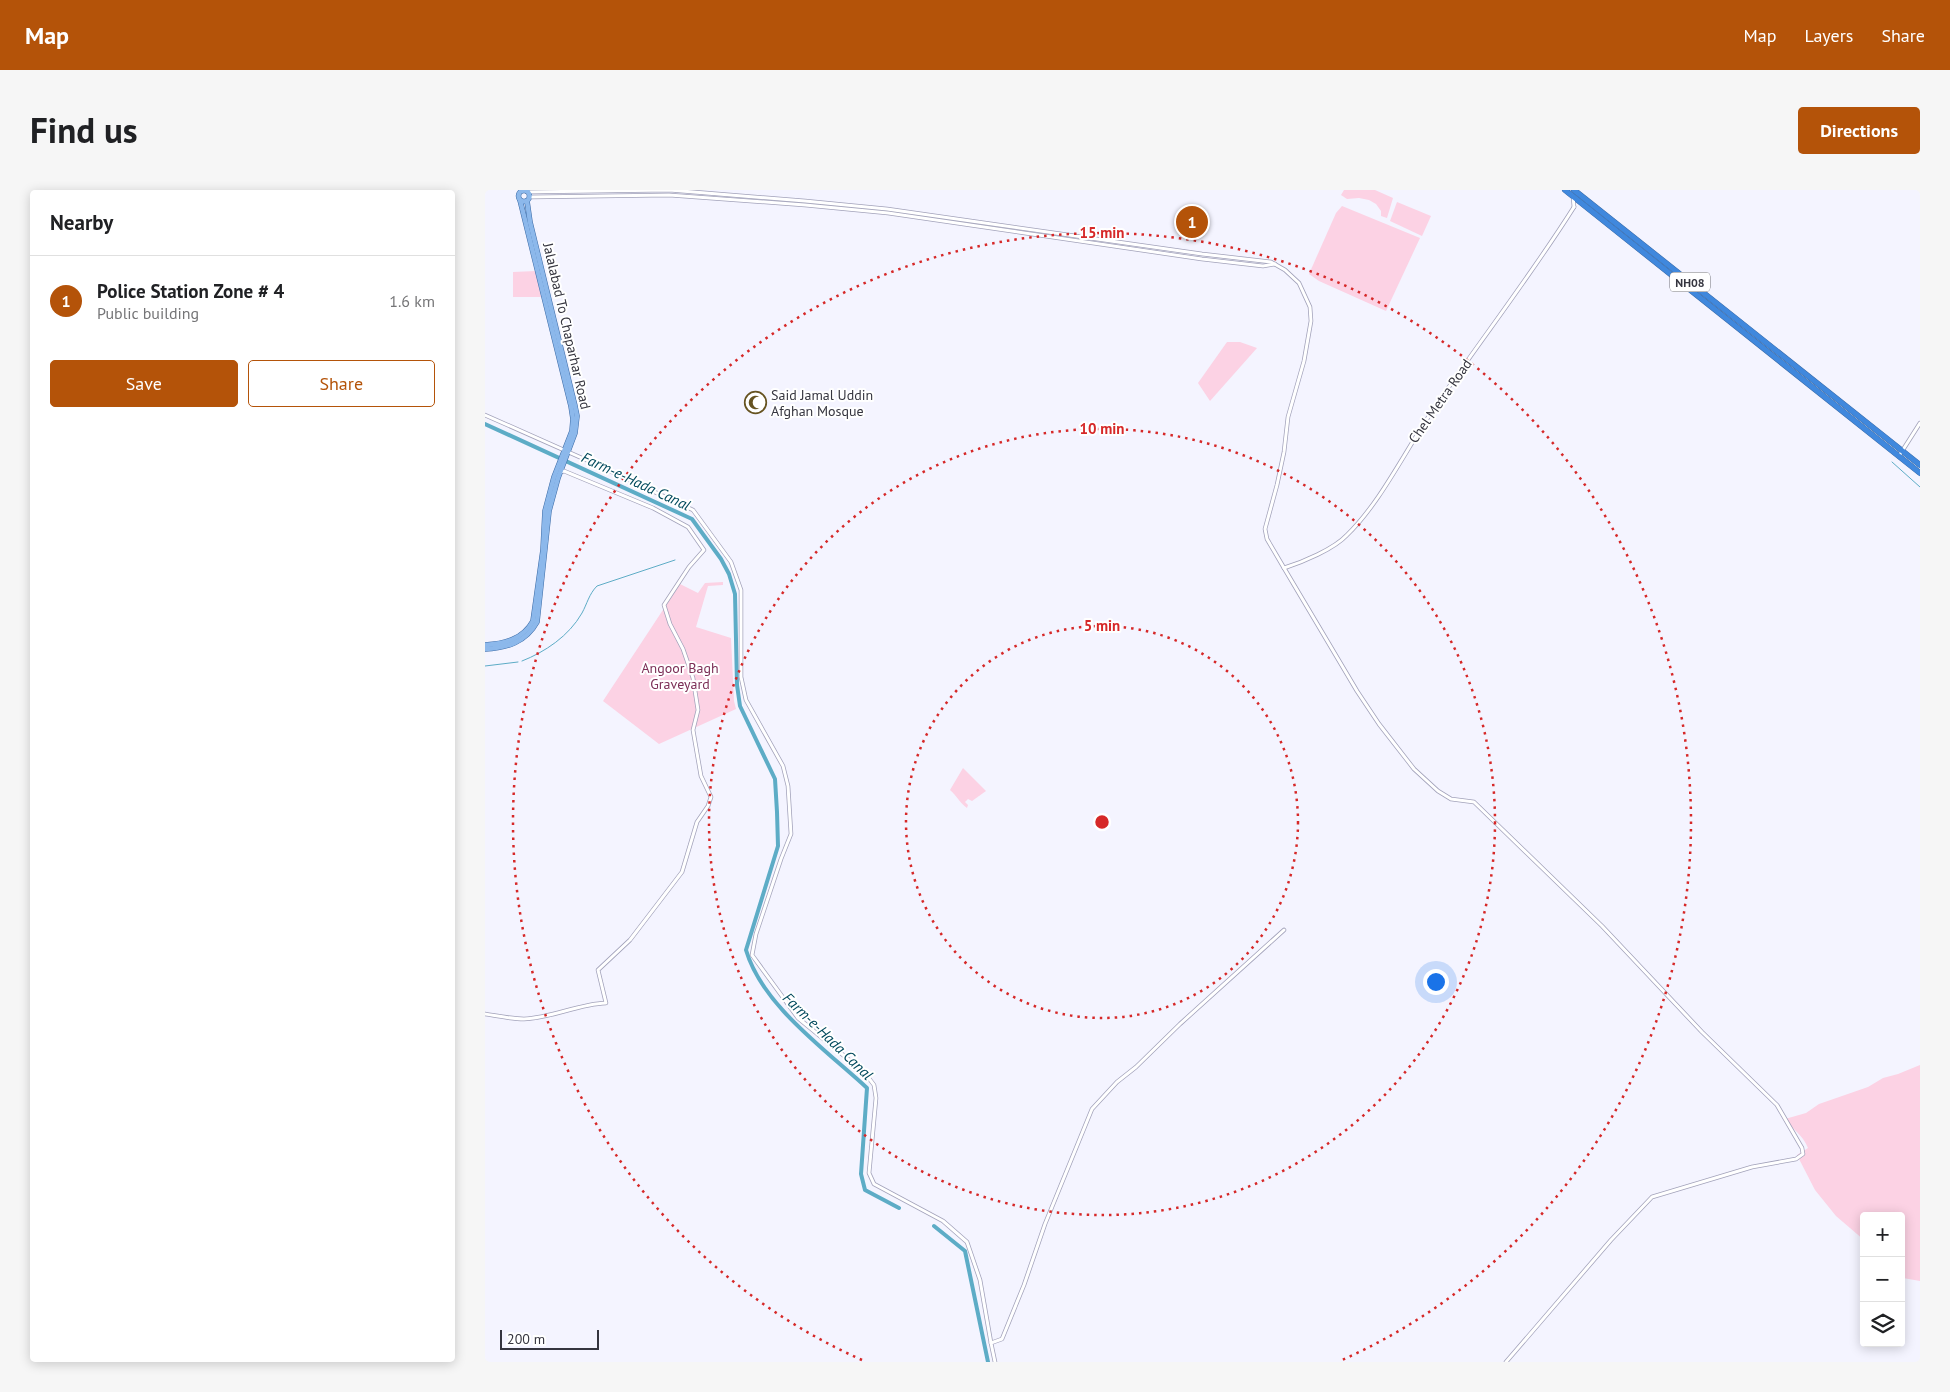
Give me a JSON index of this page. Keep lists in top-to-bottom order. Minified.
{"streets":{"highway":["NH08"],"main road":["Jalalabad To Chaparhar Road"],"street":["Chel Metra Road"]},"water":["Farm-e-Hada Canal"],"parks":["Angoor Bagh Graveyard"],"places":{"mosque":["Said Jamal Uddin Afghan Mosque"]},"scale_bar":"200 m","page":{"header":"Map","nav":["Map","Layers","Share"],"title":"Find us","buttons":["Directions",["Save","Share"]],"heading":"Nearby","pins":"1","list":[{"mark":"1","name":"Police Station Zone # 4","note":"Public building","value":"1.6 km"}],"map_buttons":["+","−"],"scale":"200 m"},"rings":["15 min","10 min","5 min"]}
